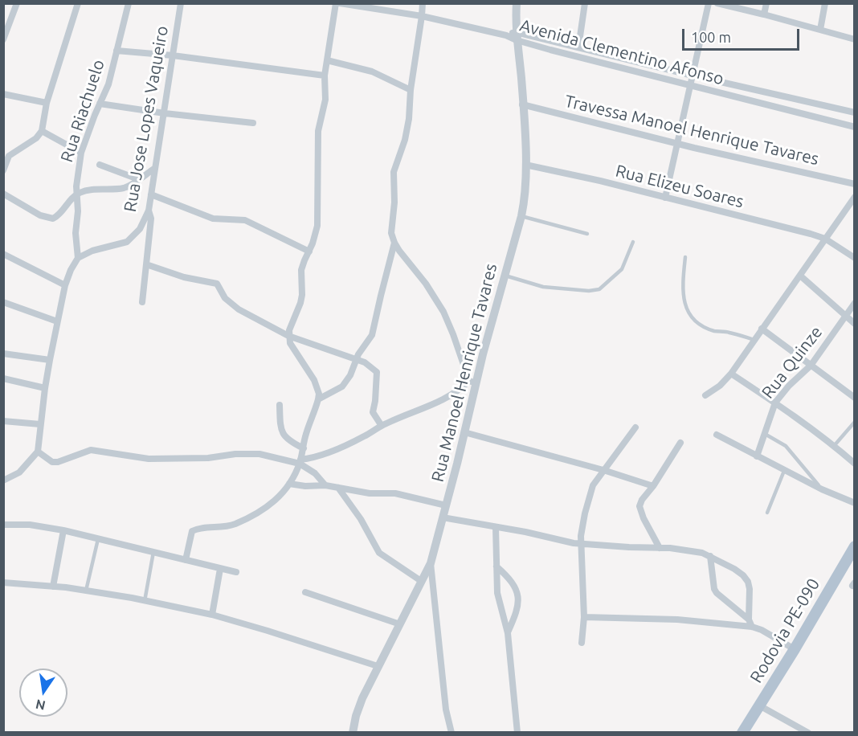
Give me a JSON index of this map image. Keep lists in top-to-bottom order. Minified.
{"streets":{"main road":["Rodovia PE-090"],"street":["Avenida Clementino Afonso","Rua Riachuelo","Rua Jose Lopes Vaqueiro","Travessa Manoel Henrique Tavares","Rua Elizeu Soares","Rua Quinze","Rua Manoel Henrique Tavares"]},"crossings":[["Avenida Clementino Afonso","Rua Manoel Henrique Tavares"],["Rua Riachuelo","Rua Jose Lopes Vaqueiro"],["Travessa Manoel Henrique Tavares","Rua Manoel Henrique Tavares"],["Rua Elizeu Soares","Rua Manoel Henrique Tavares"]],"scale_bar":"100 m","north":"bottom"}
